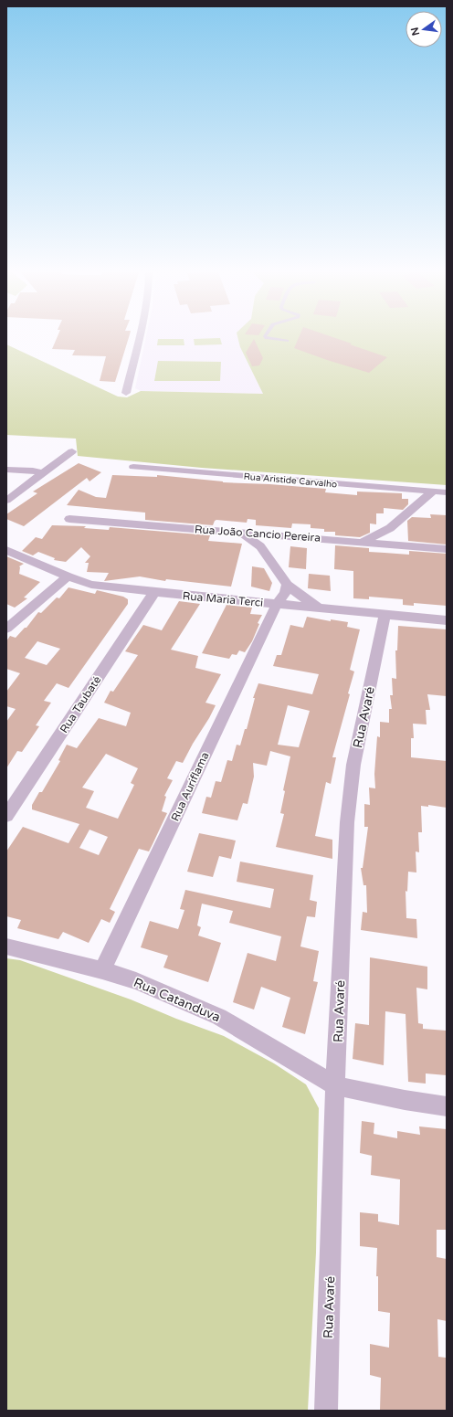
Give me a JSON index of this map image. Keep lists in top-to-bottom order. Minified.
{"streets":{"street":["Rua Aristide Carvalho","Rua João Cancio Pereira","Rua Maria Terci","Rua Taubaté","Rua Avaré","Rua Auriflama","Rua Catanduva"]},"crossings":[["Rua Maria Terci","Rua Taubaté"],["Rua Maria Terci","Rua Avaré"],["Rua Maria Terci","Rua Auriflama"],["Rua Avaré","Rua Catanduva"],["Rua Auriflama","Rua Catanduva"]],"north":"left"}
